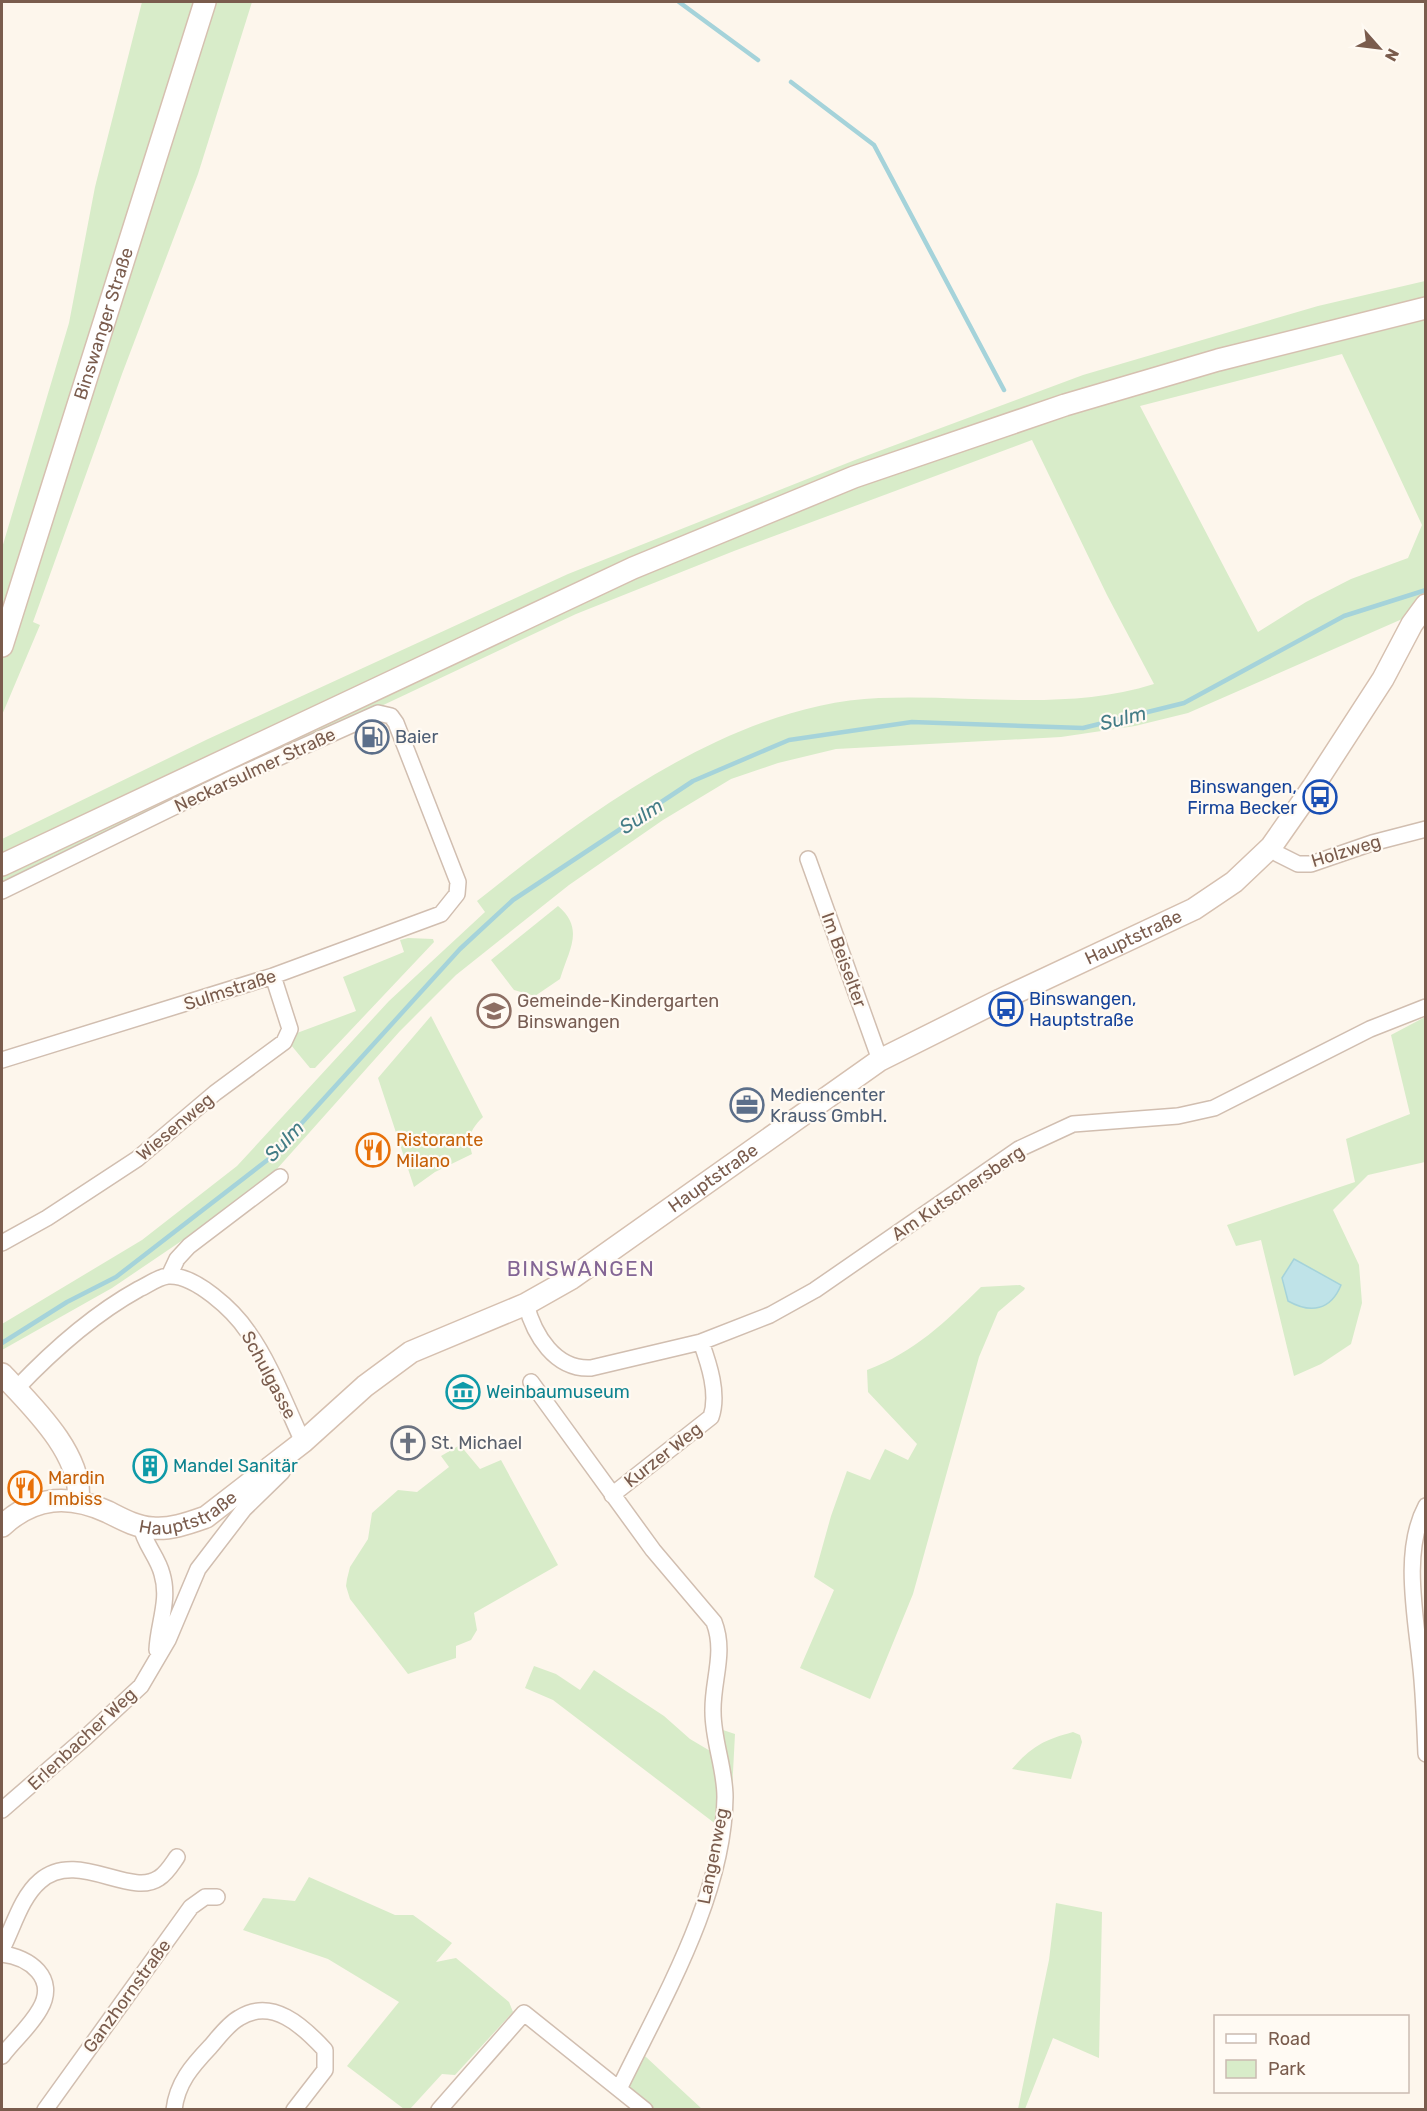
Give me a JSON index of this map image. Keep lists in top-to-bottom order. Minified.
{"streets":{"main road":["Binswanger Straße","Hauptstraße"],"street":["Neckarsulmer Straße","Holzweg","Im Beiselter","Sulmstraße","Wiesenweg","Am Kutschersberg","Schulgasse","Kurzer Weg","Erlenbacher Weg","Langenweg","Ganzhornstraße"]},"crossings":[["Neckarsulmer Straße","Sulmstraße"],["Holzweg","Hauptstraße"],["Hauptstraße","Im Beiselter"],["Hauptstraße","Am Kutschersberg"],["Hauptstraße","Schulgasse"],["Hauptstraße","Erlenbacher Weg"],["Sulmstraße","Wiesenweg"],["Am Kutschersberg","Kurzer Weg"],["Schulgasse","Erlenbacher Weg"],["Kurzer Weg","Langenweg"]],"districts":["BINSWANGEN"],"water":["Sulm"],"places":{"fuel station":["Baier"],"bus stop":["Binswangen, Firma Becker","Binswangen, Hauptstraße"],"school or university":["Gemeinde-Kindergarten Binswangen"],"office":["Mediencenter Krauss GmbH."],"restaurant":["Ristorante Milano","Mardin Imbiss"],"museum":["Weinbaumuseum"],"church":["St. Michael"],"building":["Mandel Sanitär"]},"legend":["Road","Park"],"north":"bottom right"}
